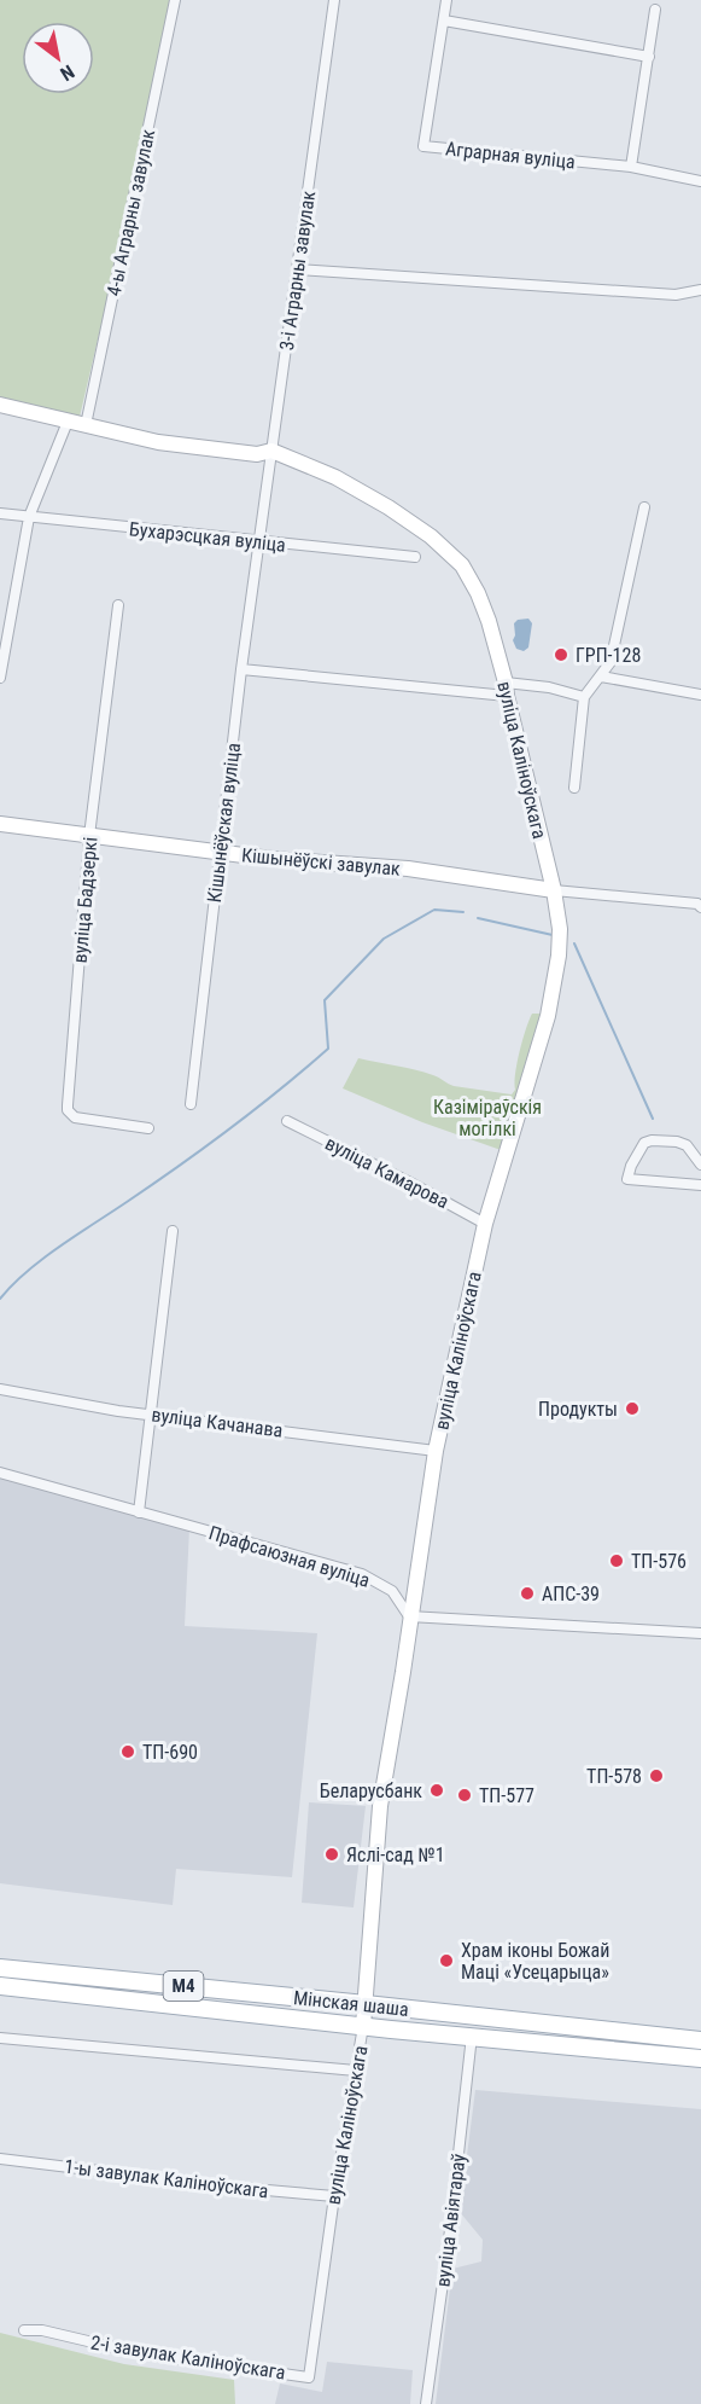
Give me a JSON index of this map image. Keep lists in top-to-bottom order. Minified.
{"streets":{"main road":["вуліца Каліноўскага","Кішынёўскі завулак","М4","Мінская шаша"],"street":["Аграрная вуліца","4-ы Аграрны завулак","3-і Аграрны завулак","Бухарэсцкая вуліца","Кішынёўская вуліца","вуліца Бадзеркі","вуліца Камарова","вуліца Качанава","Прафсаюзная вуліца","1-ы завулак Каліноўскага","вуліца Авіятараў","2-і завулак Каліноўскага"]},"crossings":[["3-і Аграрны завулак","Бухарэсцкая вуліца"],["3-і Аграрны завулак","вуліца Каліноўскага"],["3-і Аграрны завулак","Кішынёўская вуліца"],["Бухарэсцкая вуліца","Кішынёўская вуліца"],["вуліца Каліноўскага","Кішынёўскі завулак"],["вуліца Каліноўскага","вуліца Камарова"],["вуліца Каліноўскага","вуліца Качанава"],["вуліца Каліноўскага","Прафсаюзная вуліца"],["вуліца Каліноўскага","Мінская шаша"],["вуліца Каліноўскага","1-ы завулак Каліноўскага"],["вуліца Каліноўскага","2-і завулак Каліноўскага"],["Кішынёўская вуліца","Кішынёўскі завулак"],["Кішынёўскі завулак","вуліца Бадзеркі"],["Мінская шаша","вуліца Авіятараў"]],"parks":["Казіміраўскія могілкі"],"places":["ГРП-128","Продукты","ТП-576","АПС-39","ТП-690","ТП-578","Беларусбанк","ТП-577","Яслі-сад №1","Храм іконы Божай Маці «Усецарыца»"],"north":"bottom right"}
